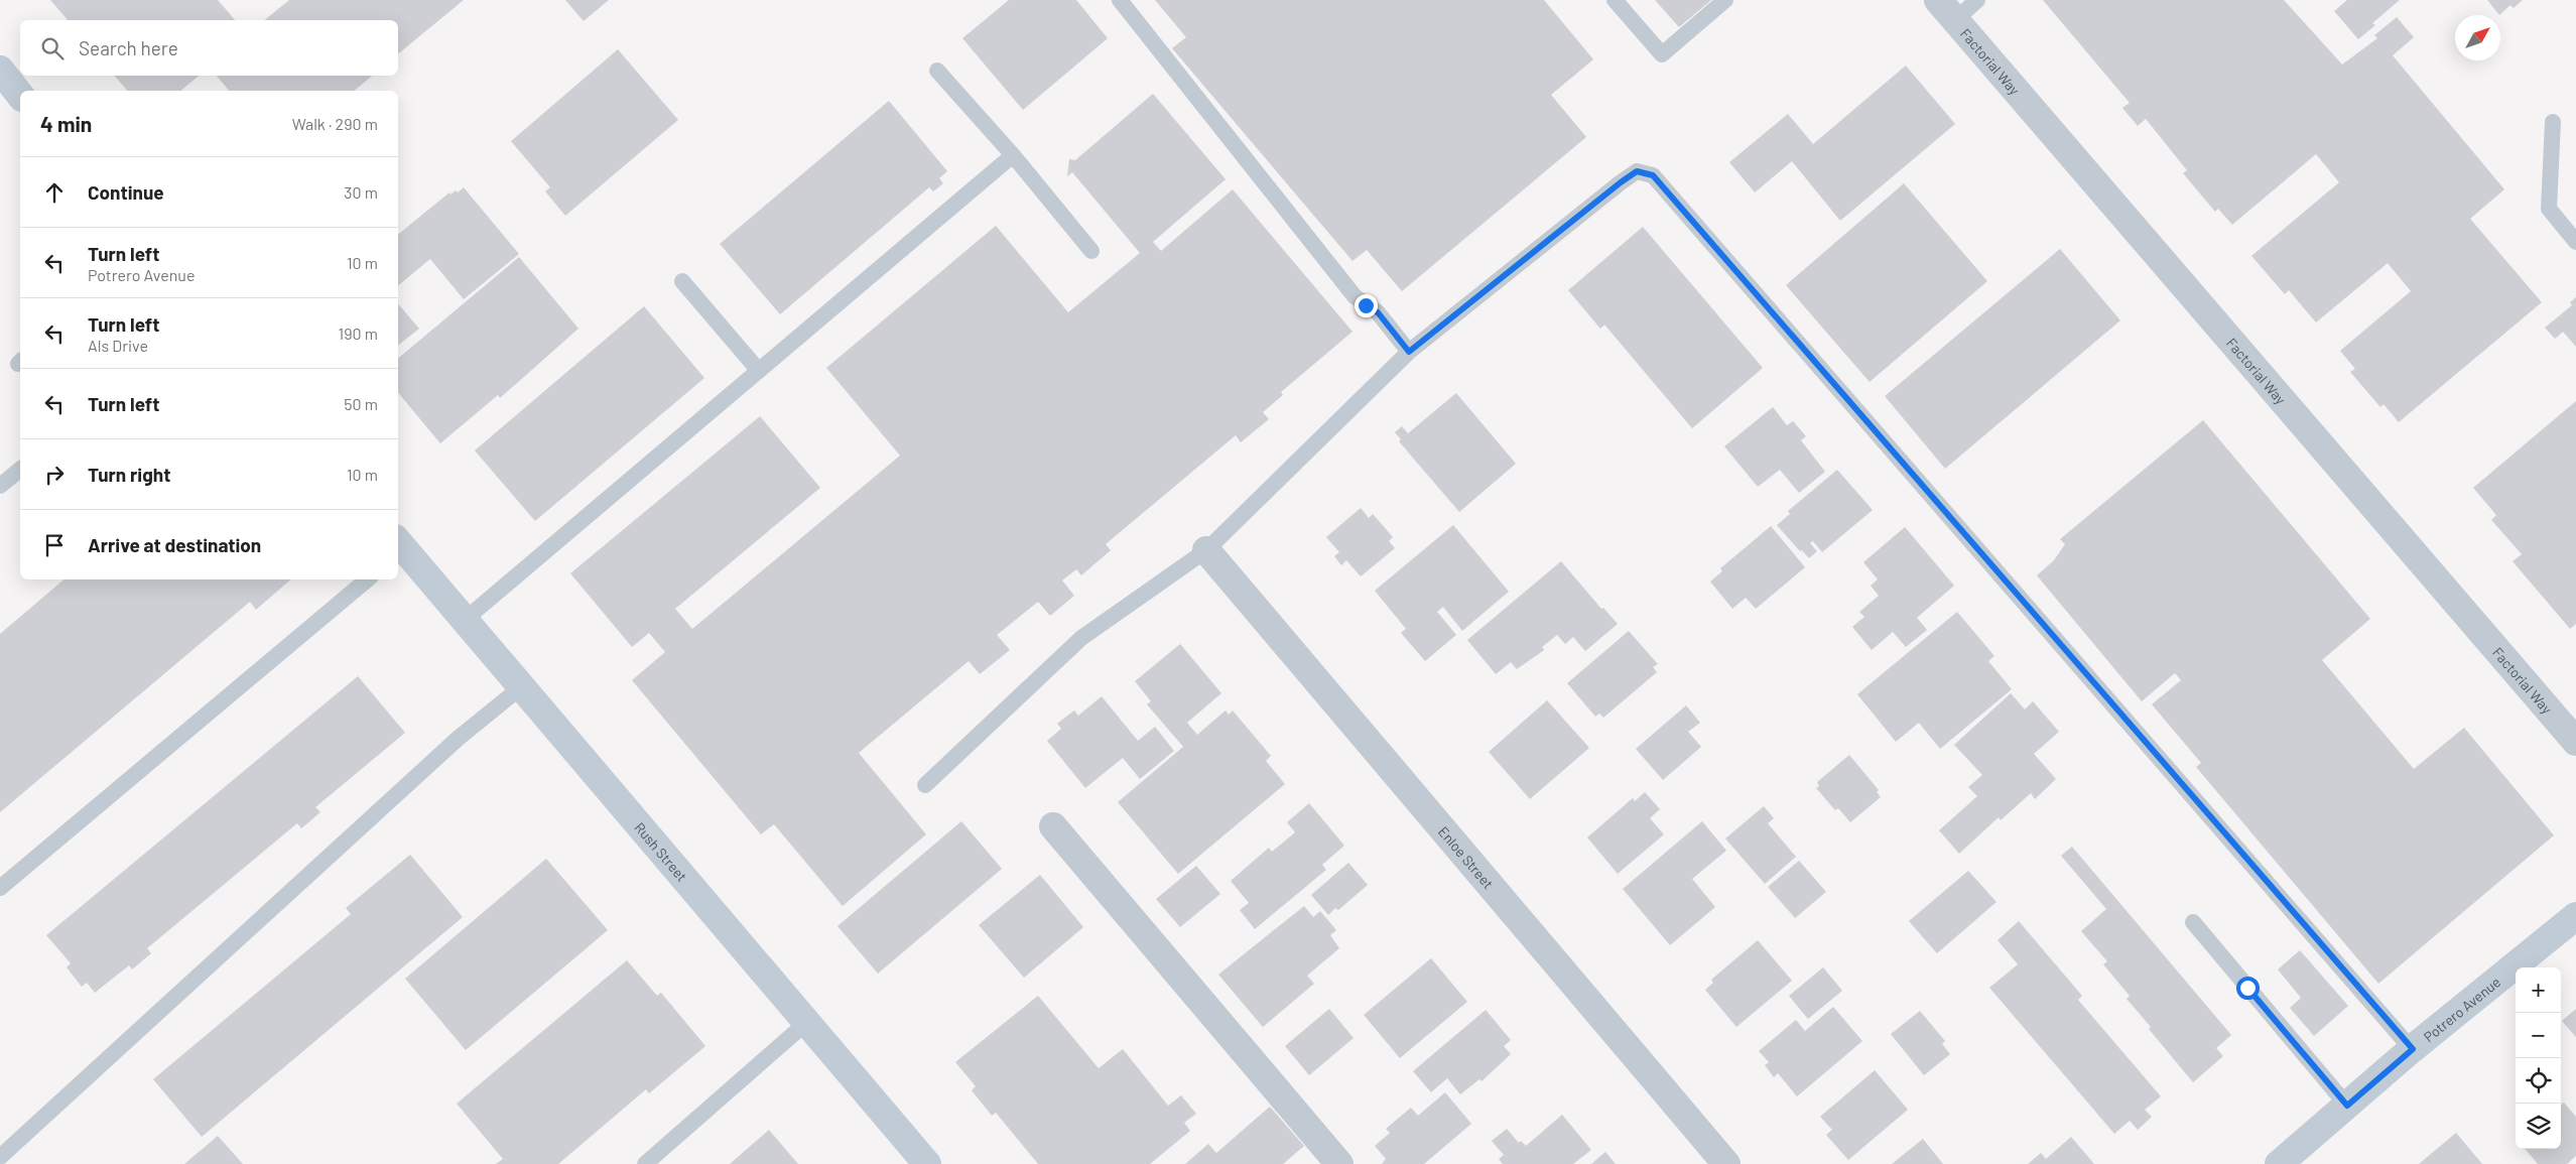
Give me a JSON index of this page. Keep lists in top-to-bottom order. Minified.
{"streets":{"street":["Factorial Way","Rush Street","Enloe Street","Potrero Avenue"]},"north":"top right","page":{"search":"Search here","heading":["4 min","Walk · 290 m"],"list":[["Continue","30 m"],["Turn left","Potrero Avenue","10 m"],["Turn left","Als Drive","190 m"],["Turn left","50 m"],["Turn right","10 m"],"Arrive at destination"],"map_buttons":["+","−"]}}
